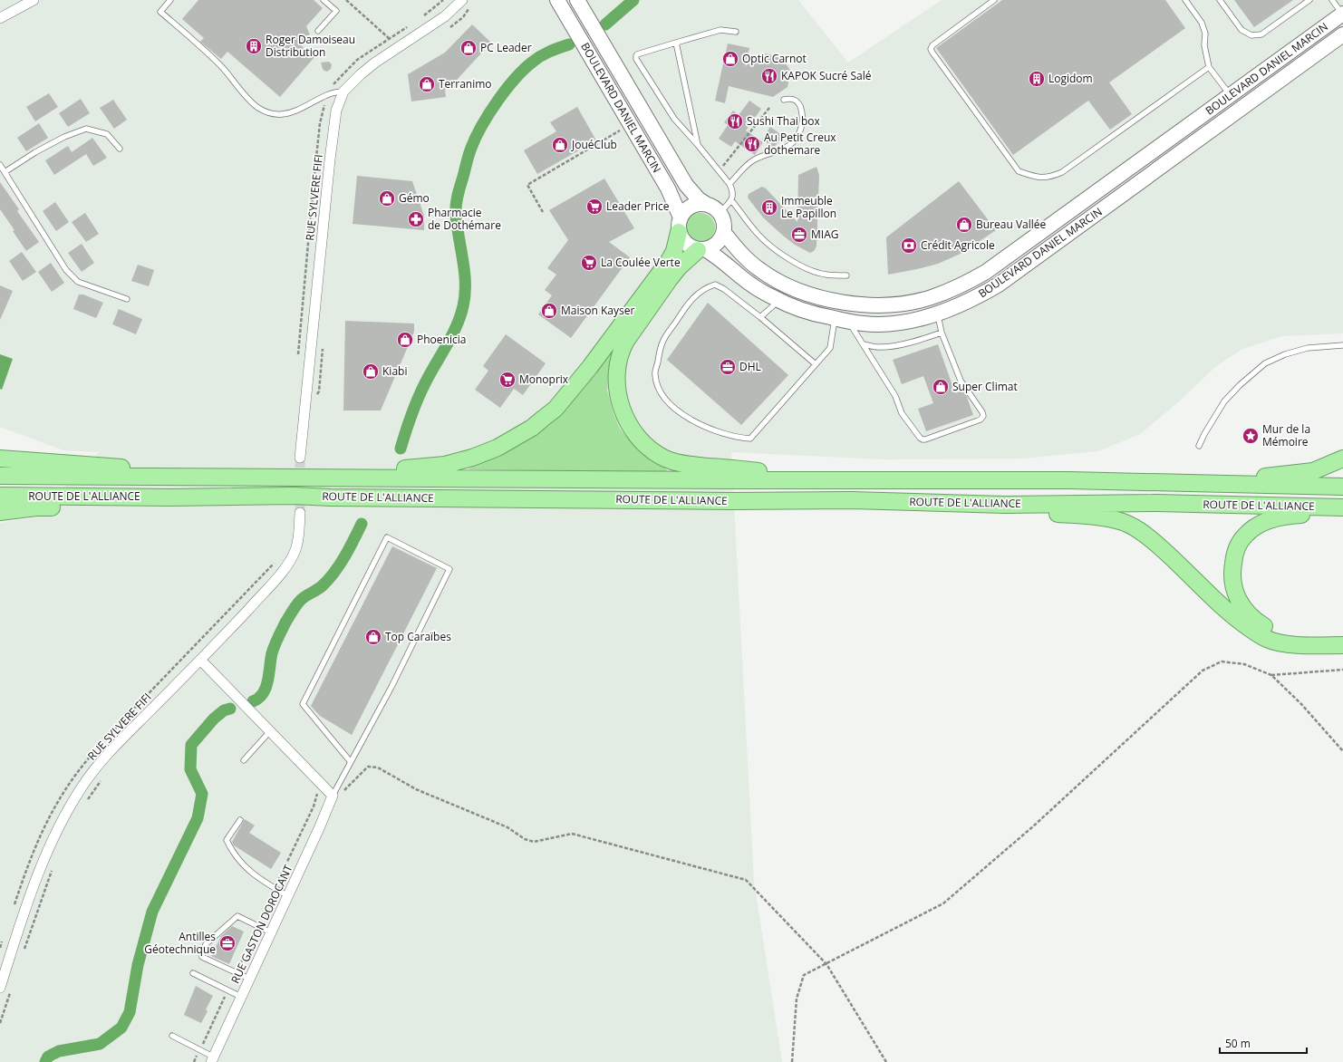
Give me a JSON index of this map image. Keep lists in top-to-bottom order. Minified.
{"streets":{"highway":["ROUTE DE L'ALLIANCE"],"main road":["BOULEVARD DANIEL MARCIN"],"street":["RUE SYLVERE FIFI","RUE GASTON DOROCANT"]},"places":{"building":["Roger Damoiseau Distribution","Logidom","Immeuble Le Papillon"],"shop":["PC Leader","Optic Carnot","Terranimo","JouéClub","Gémo","Bureau Vallée","Maison Kayser","Phoenicia","Kiabi","Super Climat","Top Caraïbes"],"restaurant":["KAPOK Sucré Salé","Sushi Thai box","Au Petit Creux dothemare"],"supermarket":["Leader Price","La Coulée Verte","Monoprix"],"pharmacy":["Pharmacie de Dothémare"],"office":["MIAG","DHL","Antilles Géotechnique"],"bank":["Crédit Agricole"],"place":["Mur de la Mémoire"]},"scale_bar":"50 m"}
